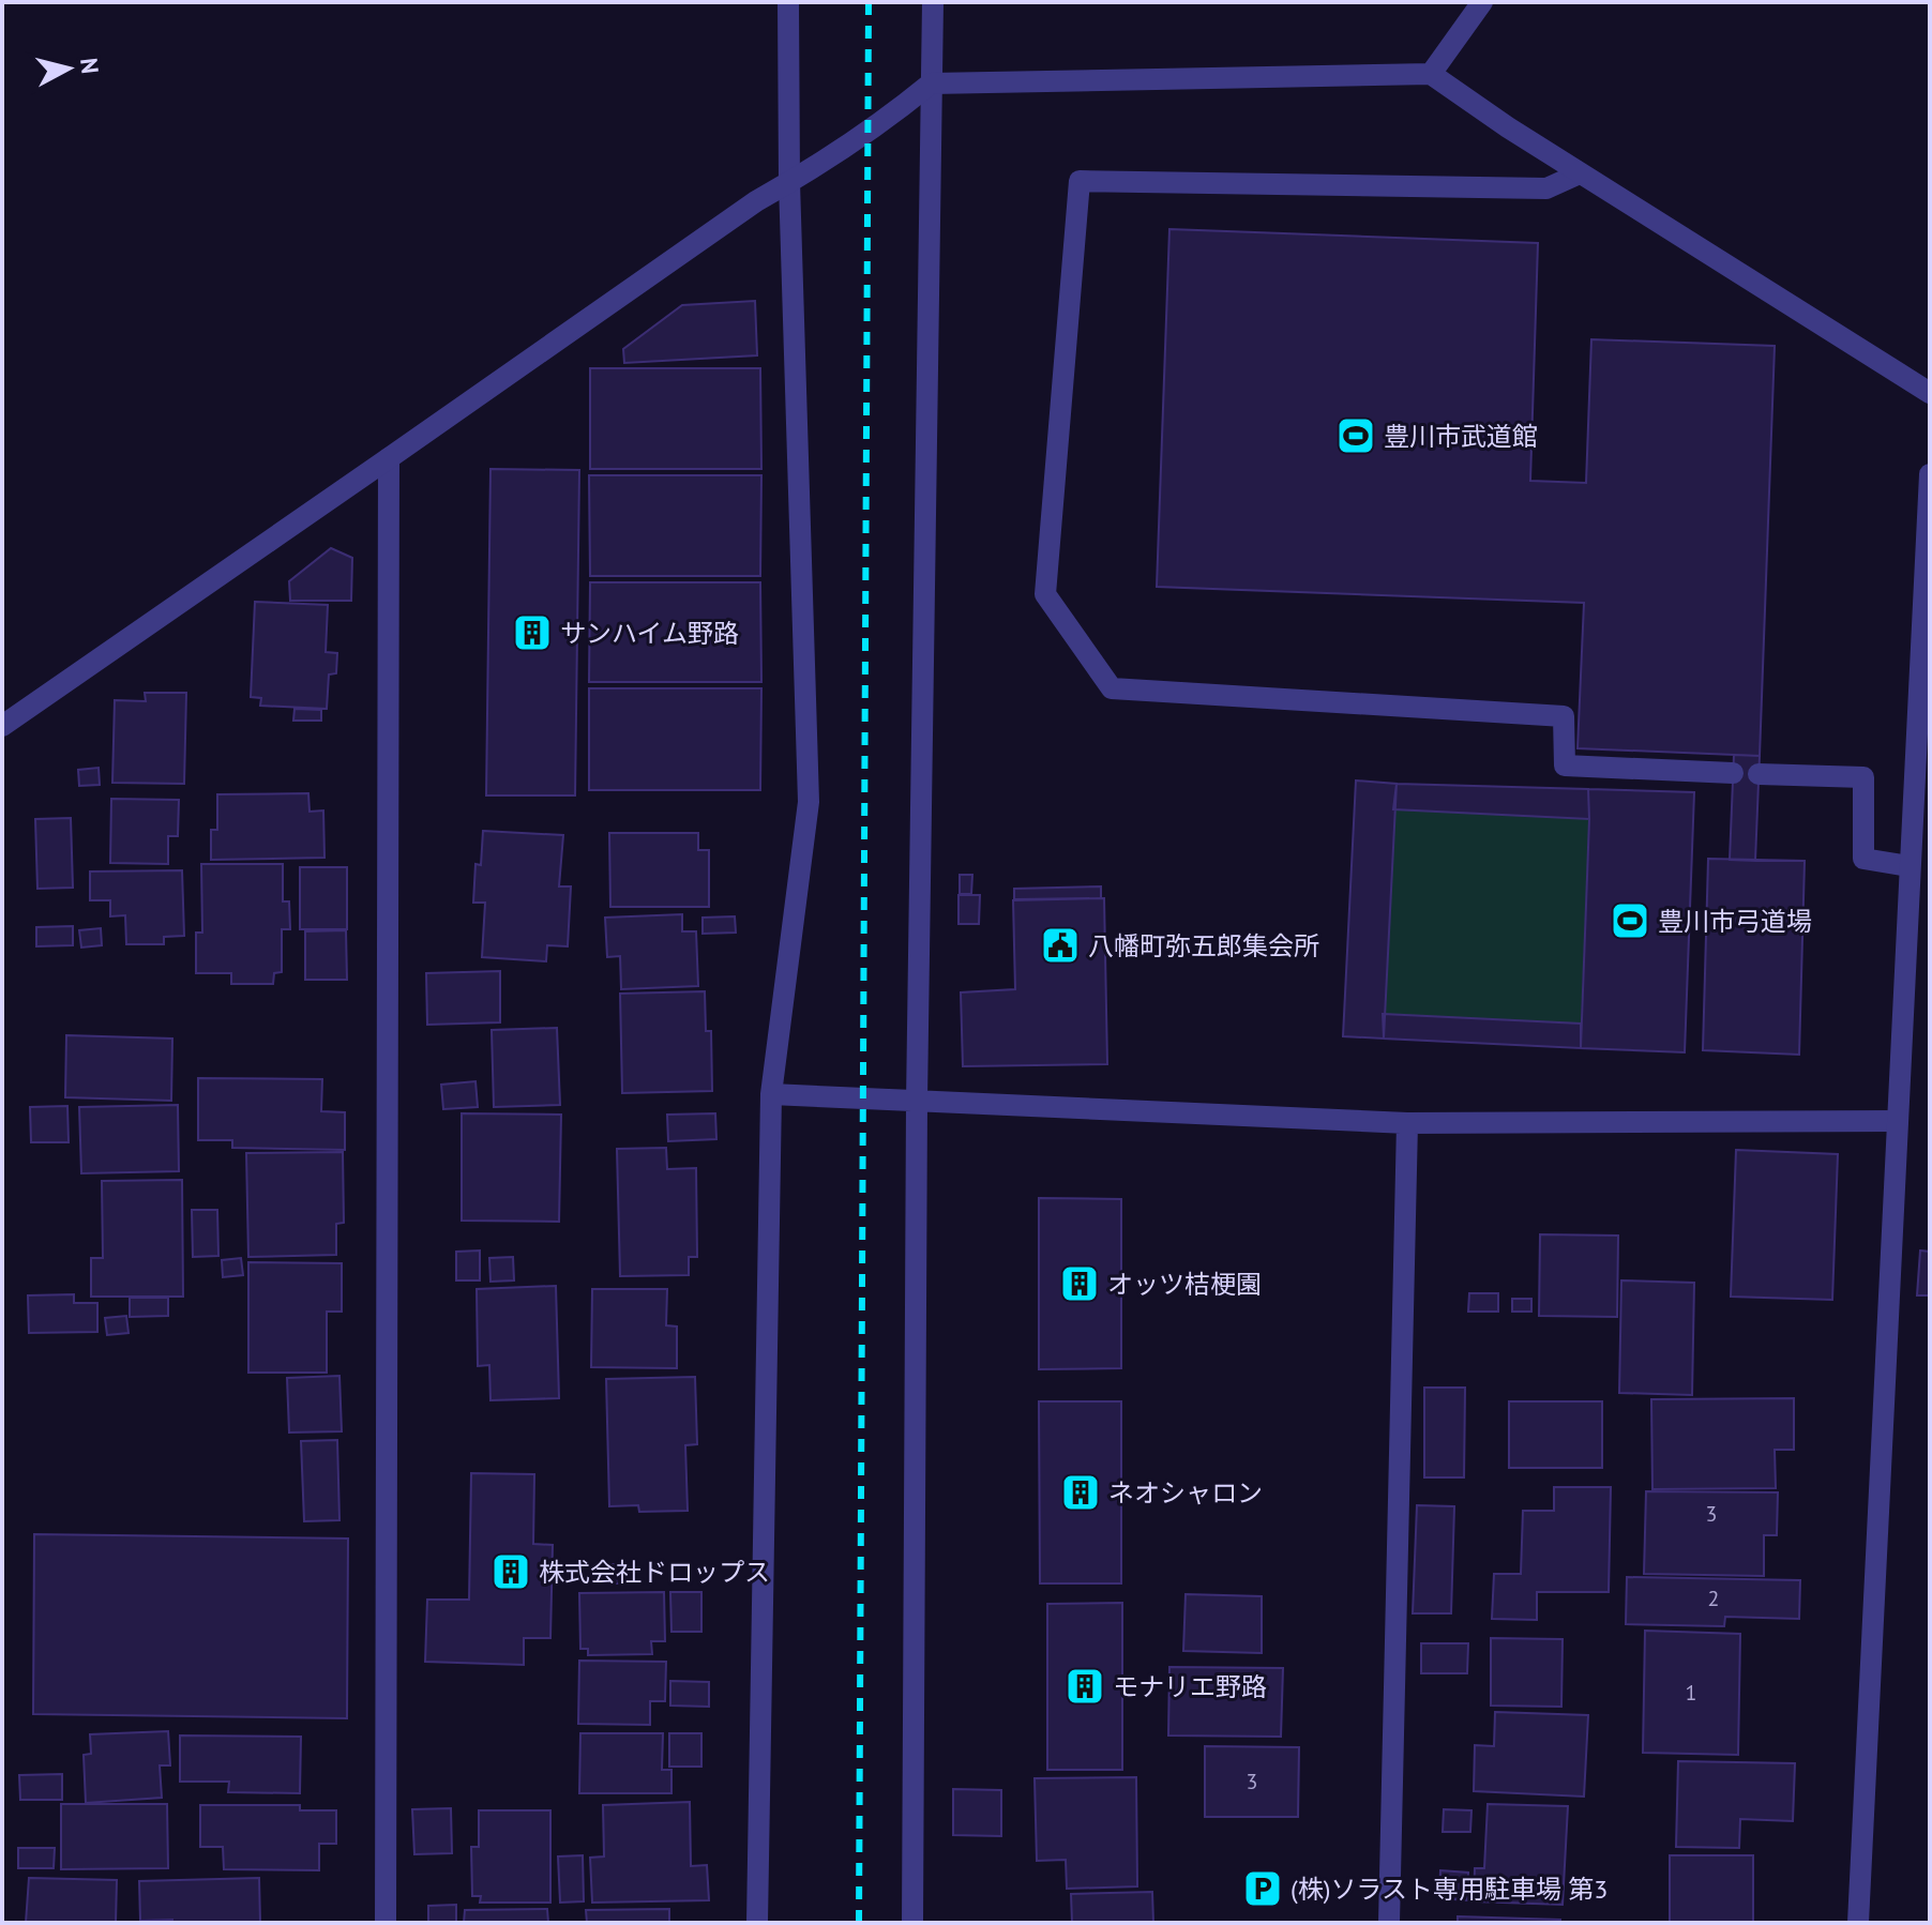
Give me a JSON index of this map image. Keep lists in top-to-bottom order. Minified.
{"places":{"sports":["豊川市武道館","豊川市弓道場"],"building":["サンハイム野路","オッツ桔梗園","ネオシャロン","株式会社ドロップス","モナリエ野路"],"public building":["八幡町弥五郎集会所"],"parking":["(株)ソラスト専用駐車場 第3"]},"house_numbers":["3","2","1","3"],"north":"right"}
